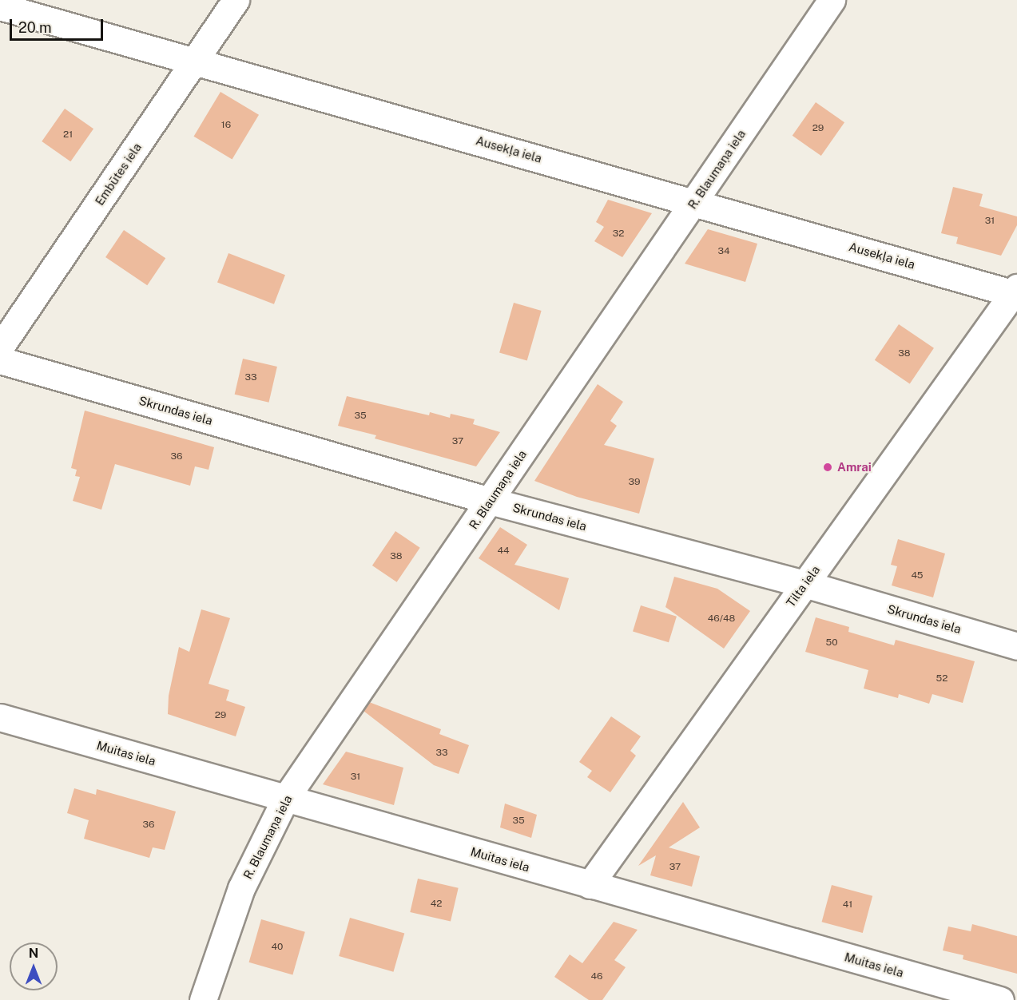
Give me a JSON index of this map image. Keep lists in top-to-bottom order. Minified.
{"streets":{"street":["Ausekļa iela","R. Blaumaņa iela","Embūtes iela","Skrundas iela","Tilta iela","Muitas iela"]},"crossings":[["Ausekļa iela","R. Blaumaņa iela"],["Ausekļa iela","Embūtes iela"],["Ausekļa iela","Tilta iela"],["R. Blaumaņa iela","Skrundas iela"],["R. Blaumaņa iela","Muitas iela"],["Skrundas iela","Tilta iela"],["Tilta iela","Muitas iela"]],"places":["Amrai"],"house_numbers":["16","29","21","31","32","34","38","33","35","37","36","39","44","38","45","46/48","50","52","29","33","31","35","36","37","42","41","40","46"],"scale_bar":"20 m","north":"top"}
